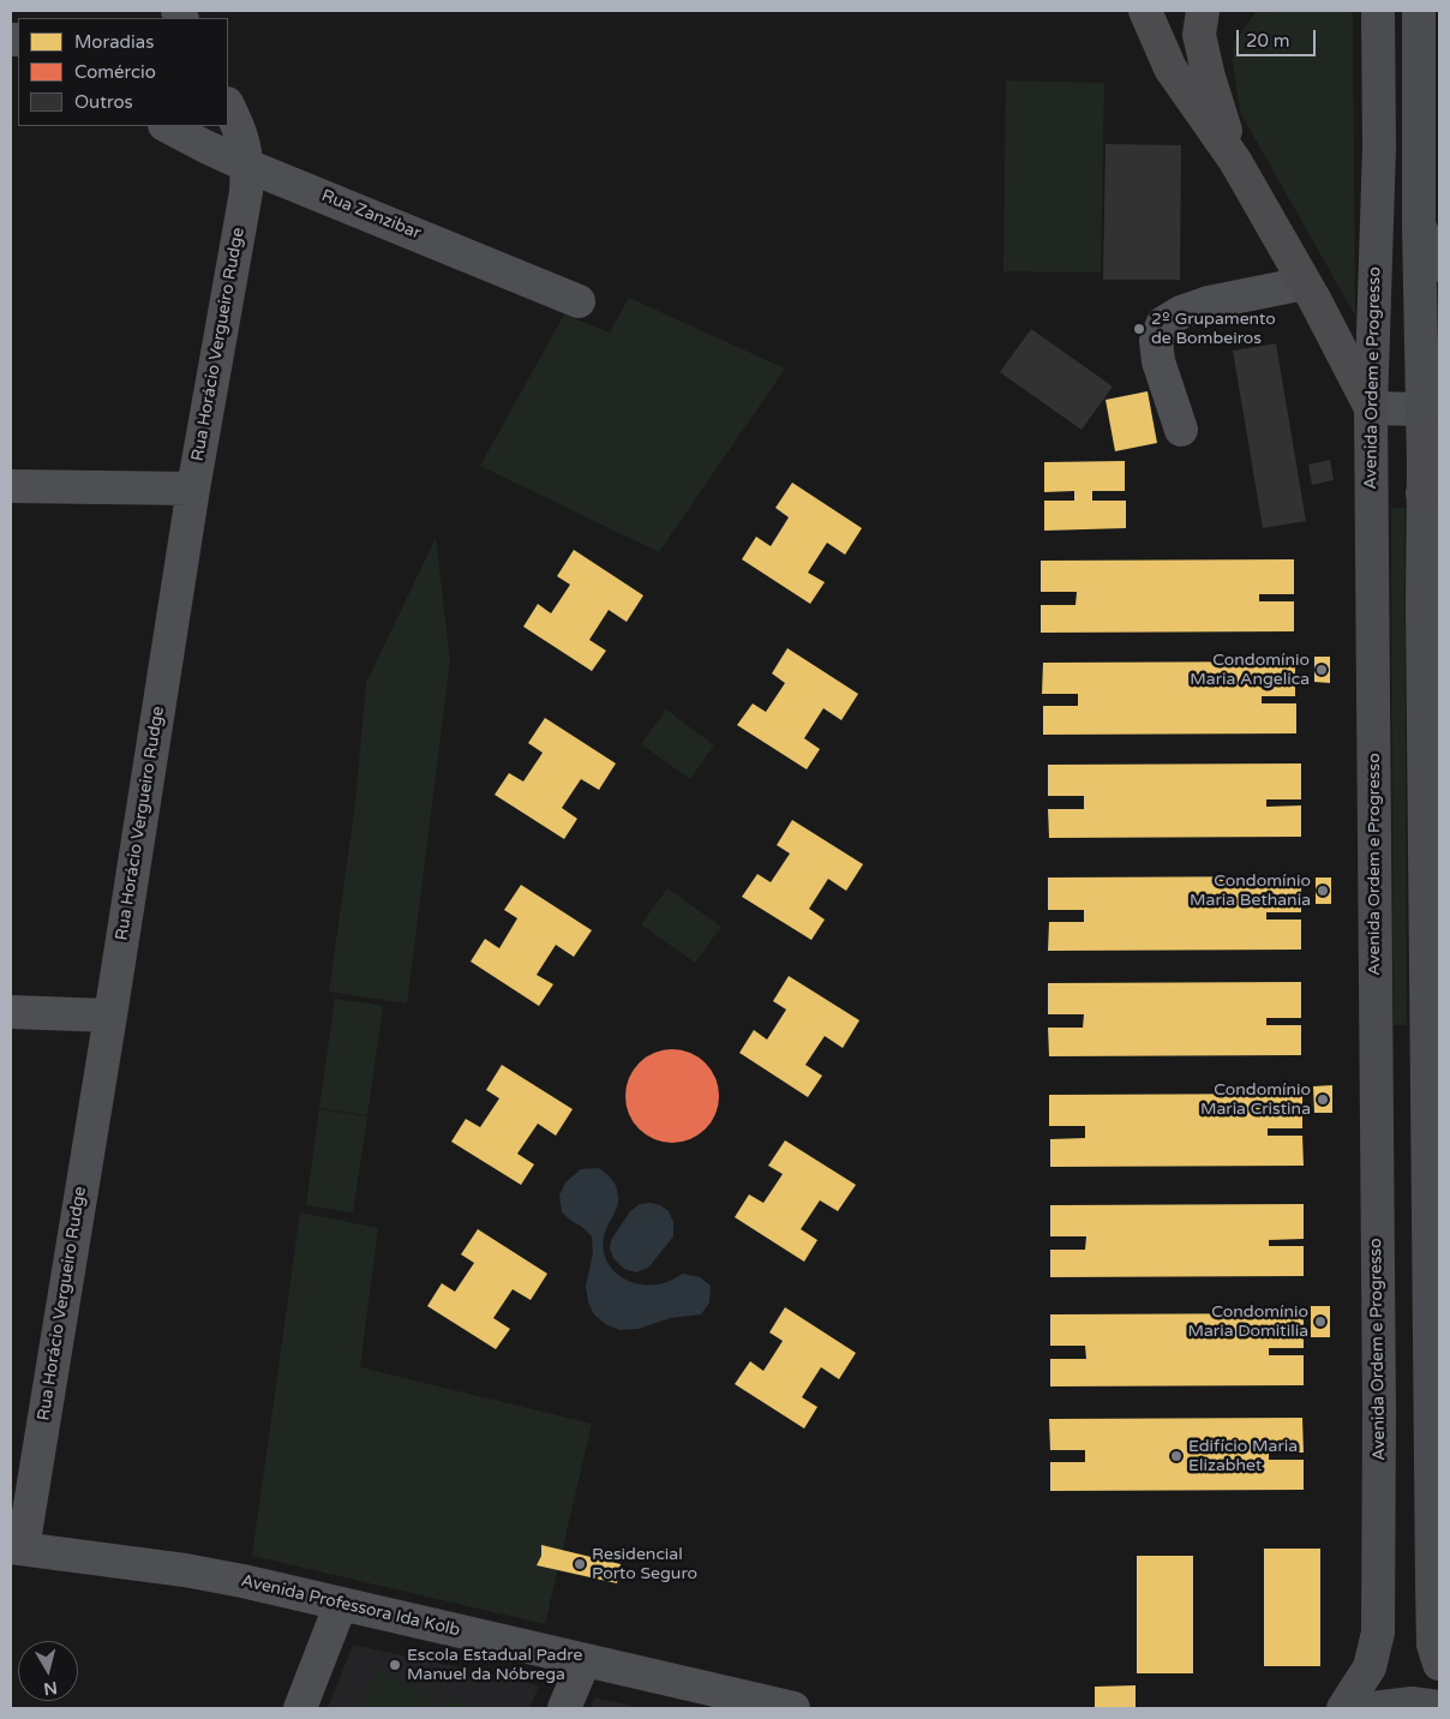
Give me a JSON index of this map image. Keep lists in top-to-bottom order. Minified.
{"streets":{"main road":["Avenida Ordem e Progresso"],"street":["Rua Zanzibar","Rua Horácio Vergueiro Rudge","Avenida Professora Ida Kolb"]},"crossings":[["Rua Zanzibar","Rua Horácio Vergueiro Rudge"],["Rua Horácio Vergueiro Rudge","Avenida Professora Ida Kolb"]],"places":["2º Grupamento de Bombeiros","Condomínio Maria Angelica","Condomínio Maria Bethania","Condomínio Maria Cristina","Condomínio Maria Domitilia","Edifício Maria Elizabhet","Residencial Porto Seguro","Escola Estadual Padre Manuel da Nóbrega"],"legend":["Moradias","Comércio","Outros"],"scale_bar":"20 m","north":"bottom"}
